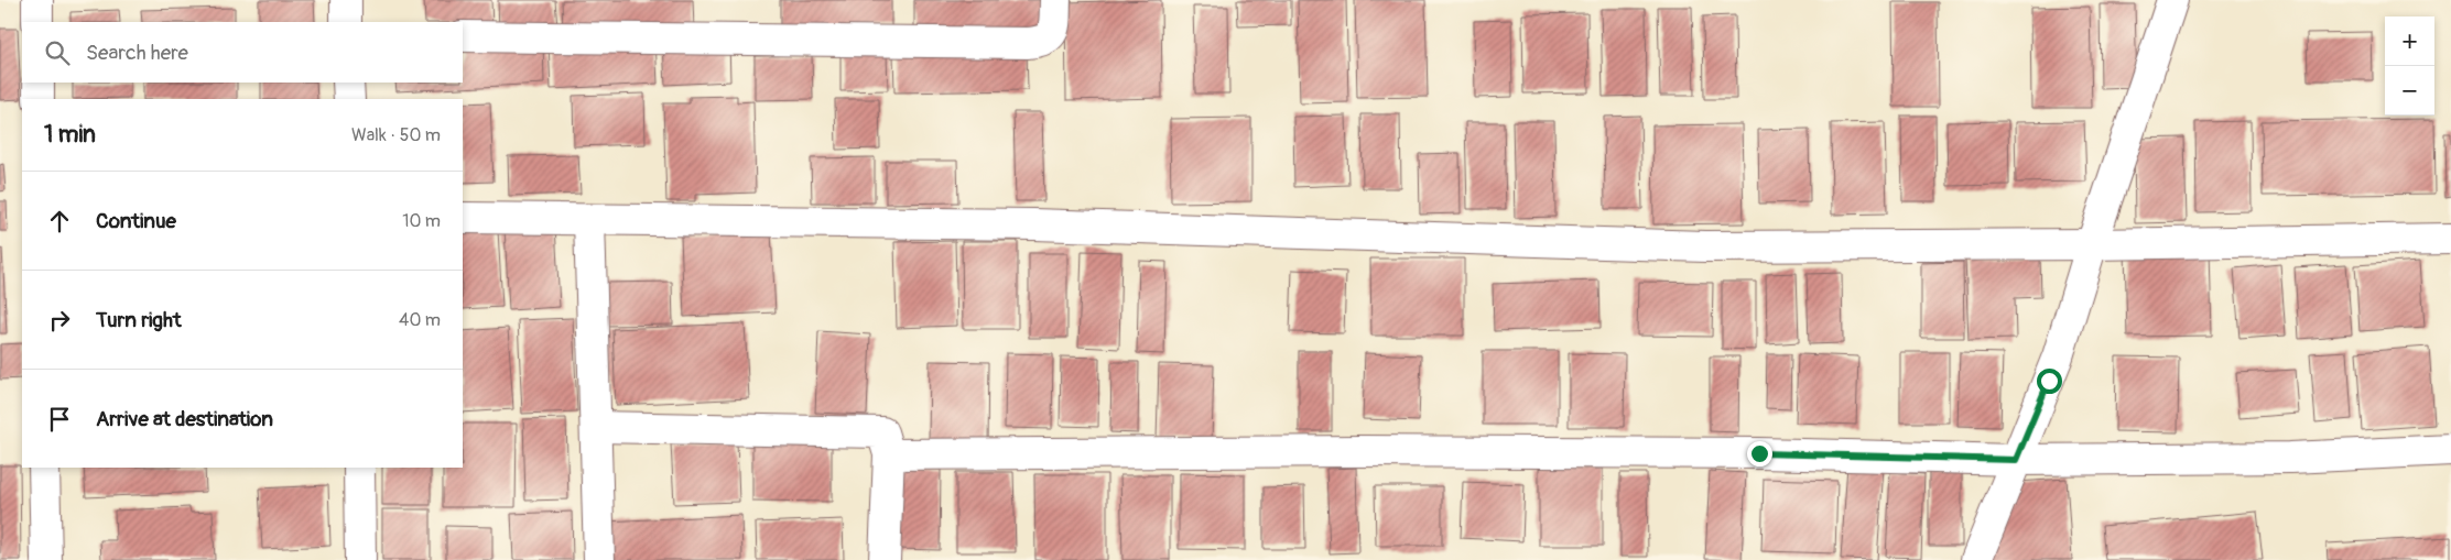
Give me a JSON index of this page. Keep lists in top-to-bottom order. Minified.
{"page":{"map_buttons":["+","−"],"search":"Search here","heading":["1 min","Walk · 50 m"],"list":[["Continue","10 m"],["Turn right","40 m"],"Arrive at destination"]}}
